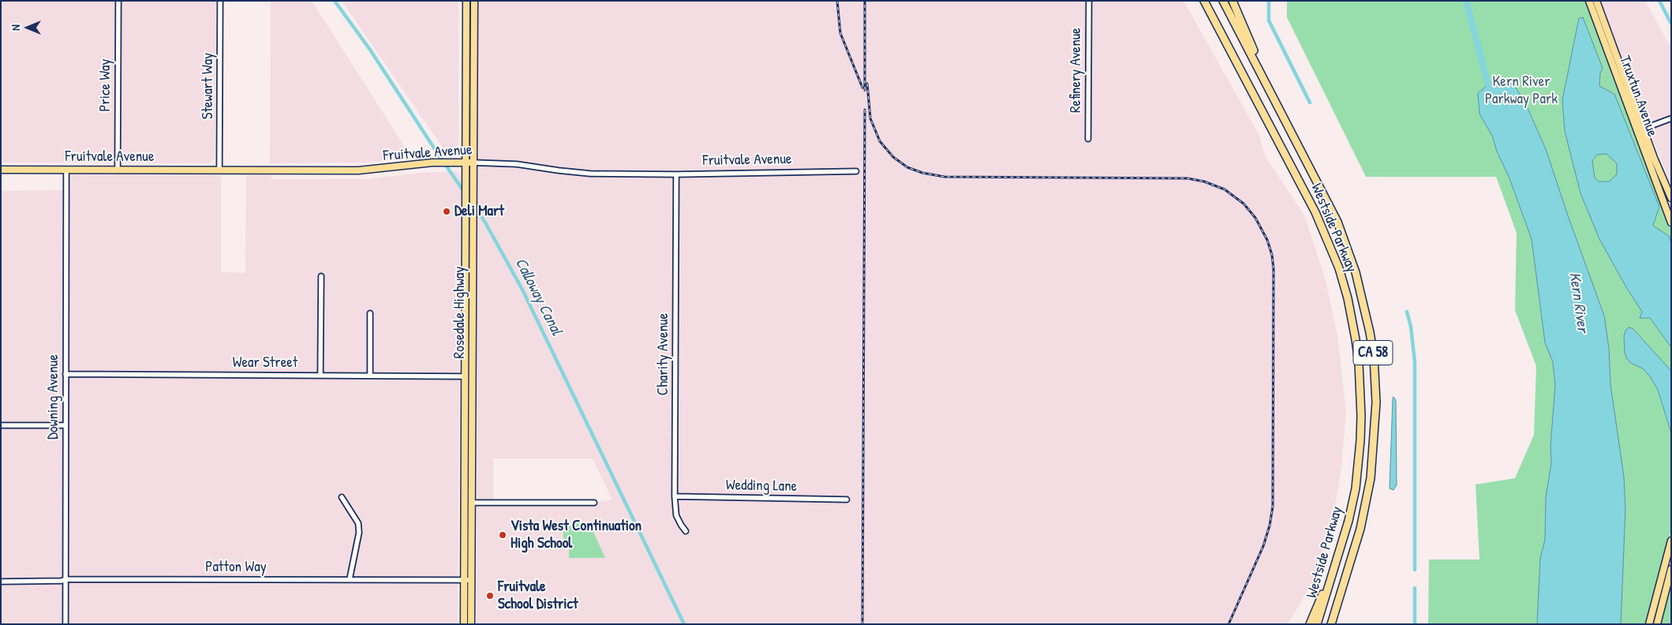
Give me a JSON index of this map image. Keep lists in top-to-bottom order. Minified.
{"streets":{"highway":["Westside Parkway","CA 58"],"main road":["Truxtun Avenue","Fruitvale Avenue","Rosedale Highway"],"street":["Refinery Avenue","Price Way","Stewart Way","Charity Avenue","Wear Street","Downing Avenue","Wedding Lane","Patton Way"]},"crossings":[["Price Way","Fruitvale Avenue"],["Stewart Way","Fruitvale Avenue"],["Fruitvale Avenue","Rosedale Highway"],["Fruitvale Avenue","Charity Avenue"],["Fruitvale Avenue","Downing Avenue"],["Rosedale Highway","Wear Street"],["Rosedale Highway","Patton Way"],["Charity Avenue","Wedding Lane"],["Wear Street","Downing Avenue"],["Downing Avenue","Patton Way"]],"water":["Calloway Canal","Kern River"],"parks":["Kern River Parkway Park"],"places":["Deli Mart","Vista West Continuation High School","Fruitvale School District"],"north":"left"}
